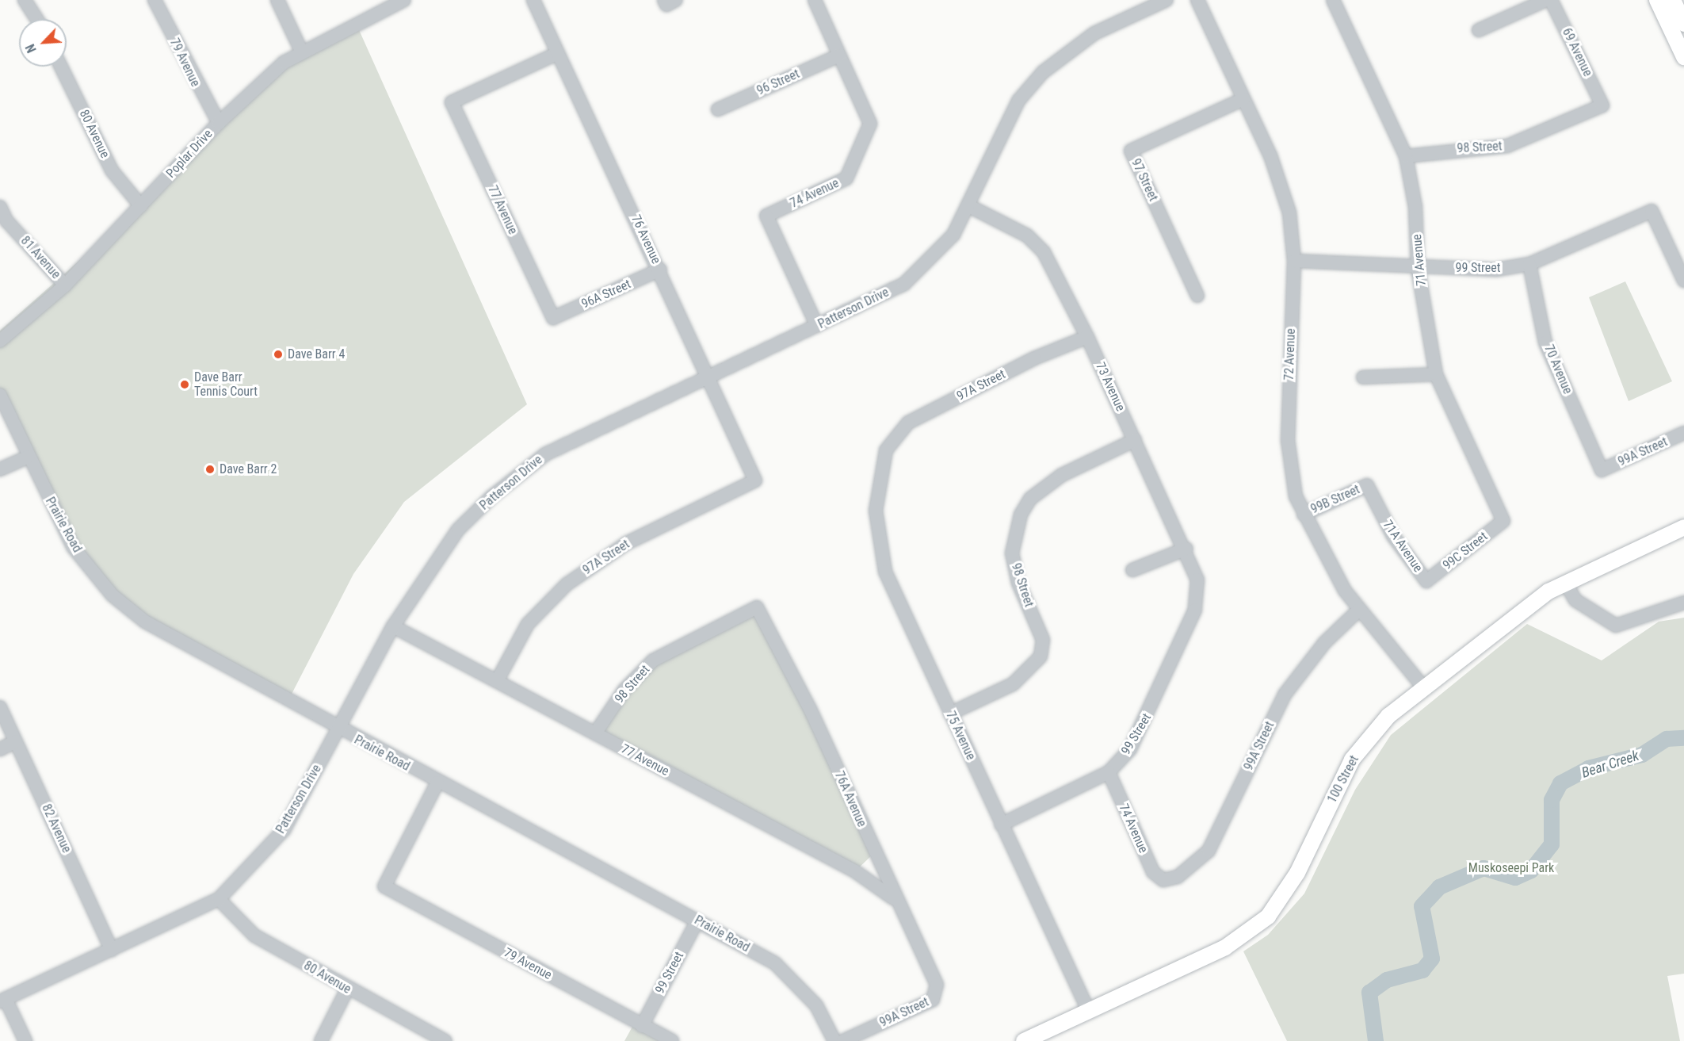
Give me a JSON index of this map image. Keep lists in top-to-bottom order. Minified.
{"streets":{"main road":["100 Street"],"street":["69 Avenue","79 Avenue","96 Street","80 Avenue","98 Street","Poplar Drive","97 Street","74 Avenue","77 Avenue","76 Avenue","81 Avenue","71 Avenue","99 Street","96A Street","Patterson Drive","72 Avenue","70 Avenue","97A Street","73 Avenue","99A Street","99B Street","Prairie Road","71A Avenue","99C Street","75 Avenue","76A Avenue","82 Avenue"]},"crossings":[["69 Avenue","98 Street"],["79 Avenue","Poplar Drive"],["79 Avenue","99 Street"],["79 Avenue","Prairie Road"],["96 Street","74 Avenue"],["80 Avenue","Poplar Drive"],["80 Avenue","Patterson Drive"],["98 Street","77 Avenue"],["98 Street","71 Avenue"],["98 Street","73 Avenue"],["98 Street","75 Avenue"],["98 Street","76A Avenue"],["Poplar Drive","81 Avenue"],["97 Street","72 Avenue"],["74 Avenue","99 Street"],["74 Avenue","Patterson Drive"],["74 Avenue","99A Street"],["77 Avenue","76 Avenue"],["77 Avenue","96A Street"],["77 Avenue","Patterson Drive"],["77 Avenue","97A Street"],["77 Avenue","76A Avenue"],["76 Avenue","96A Street"],["76 Avenue","Patterson Drive"],["76 Avenue","97A Street"],["71 Avenue","99 Street"],["71 Avenue","99C Street"],["99 Street","72 Avenue"],["99 Street","70 Avenue"],["99 Street","73 Avenue"],["99 Street","Prairie Road"],["99 Street","75 Avenue"],["Patterson Drive","73 Avenue"],["Patterson Drive","Prairie Road"],["Patterson Drive","82 Avenue"],["72 Avenue","99A Street"],["72 Avenue","99B Street"],["72 Avenue","100 Street"],["70 Avenue","99A Street"],["97A Street","73 Avenue"],["97A Street","75 Avenue"],["99A Street","76A Avenue"],["99B Street","71A Avenue"],["71A Avenue","99C Street"],["75 Avenue","100 Street"]],"water":["Bear Creek"],"parks":["Muskoseepi Park"],"places":["Dave Barr 4","Dave Barr Tennis Court","Dave Barr 2"],"north":"bottom left"}
